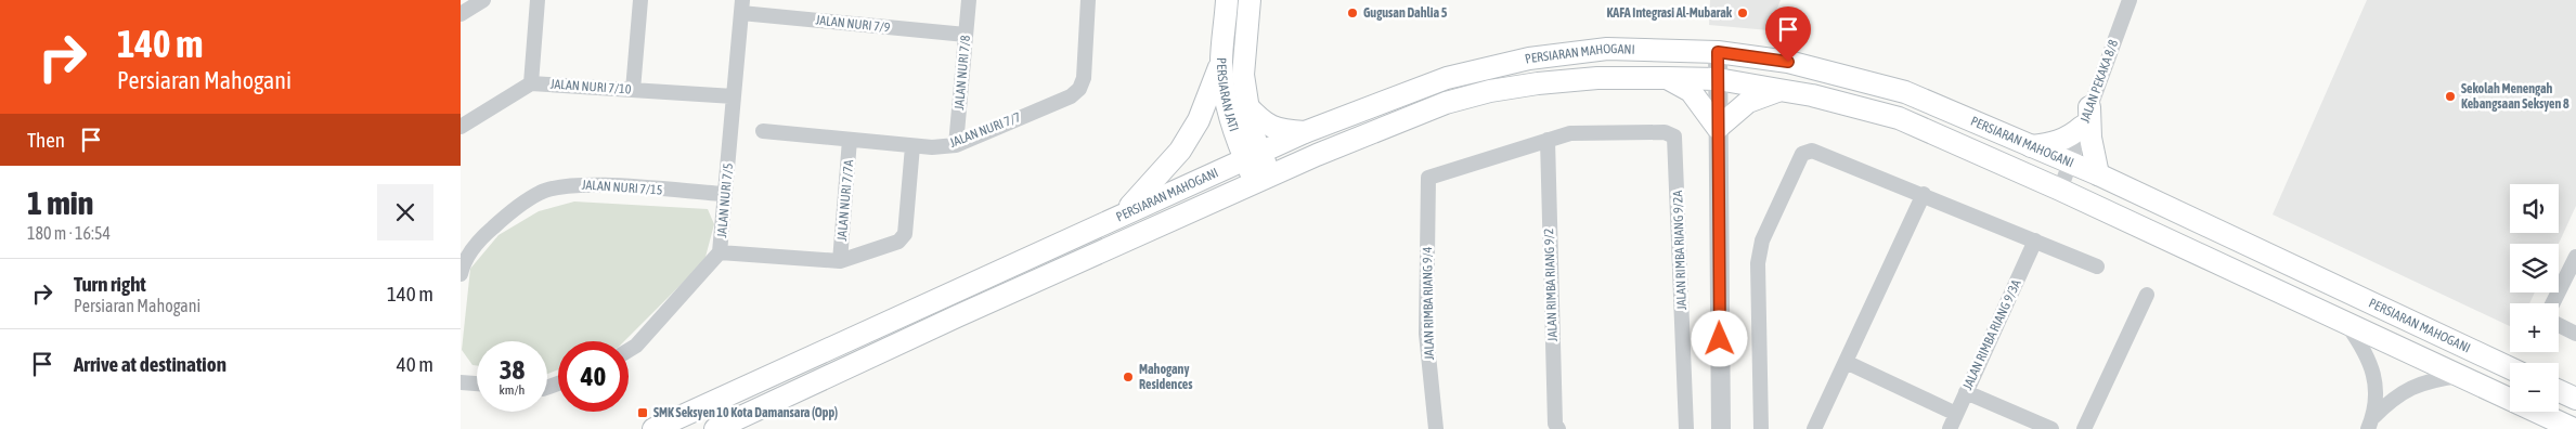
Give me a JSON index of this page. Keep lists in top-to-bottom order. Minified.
{"streets":{"main road":["PERSIARAN MAHOGANI","PERSIARAN JATI"],"street":["JALAN NURI 7/9","JALAN NURI 7/8","JALAN PEKAKA 8/8","JALAN NURI 7/10","JALAN NURI 7/7","JALAN NURI 7/15","JALAN NURI 7/5","JALAN NURI 7/7A","JALAN RIMBA RIANG 9/2A","JALAN RIMBA RIANG 9/2","JALAN RIMBA RIANG 9/4","JALAN RIMBA RIANG 9/3A"]},"crossings":[["JALAN NURI 7/9","JALAN NURI 7/8"],["JALAN NURI 7/9","JALAN NURI 7/5"],["PERSIARAN MAHOGANI","JALAN PEKAKA 8/8"],["PERSIARAN MAHOGANI","PERSIARAN JATI"],["JALAN NURI 7/8","JALAN NURI 7/7"],["JALAN NURI 7/10","JALAN NURI 7/5"],["JALAN NURI 7/7","JALAN NURI 7/7A"],["JALAN NURI 7/15","JALAN NURI 7/5"],["JALAN RIMBA RIANG 9/2A","JALAN RIMBA RIANG 9/2"],["JALAN RIMBA RIANG 9/2A","JALAN RIMBA RIANG 9/4"],["JALAN RIMBA RIANG 9/2","JALAN RIMBA RIANG 9/4"]],"places":{"other":["Gugusan Dahlia 5","KAFA Integrasi Al-Mubarak","Sekolah Menengah Kebangsaan Seksyen 8","Mahogany Residences"],"transit":["SMK Seksyen 10 Kota Damansara (Opp)"]},"page":{"turn":["140 m","Persiaran Mahogani"],"then":"Then","heading":["1 min","180 m · 16:54"],"map_buttons":["+","−"],"list":[{"name":"Turn right","note":"Persiaran Mahogani","value":"140 m"},{"name":"Arrive at destination","value":"40 m"}],"speed":"38 km/h","limit":"40"}}
